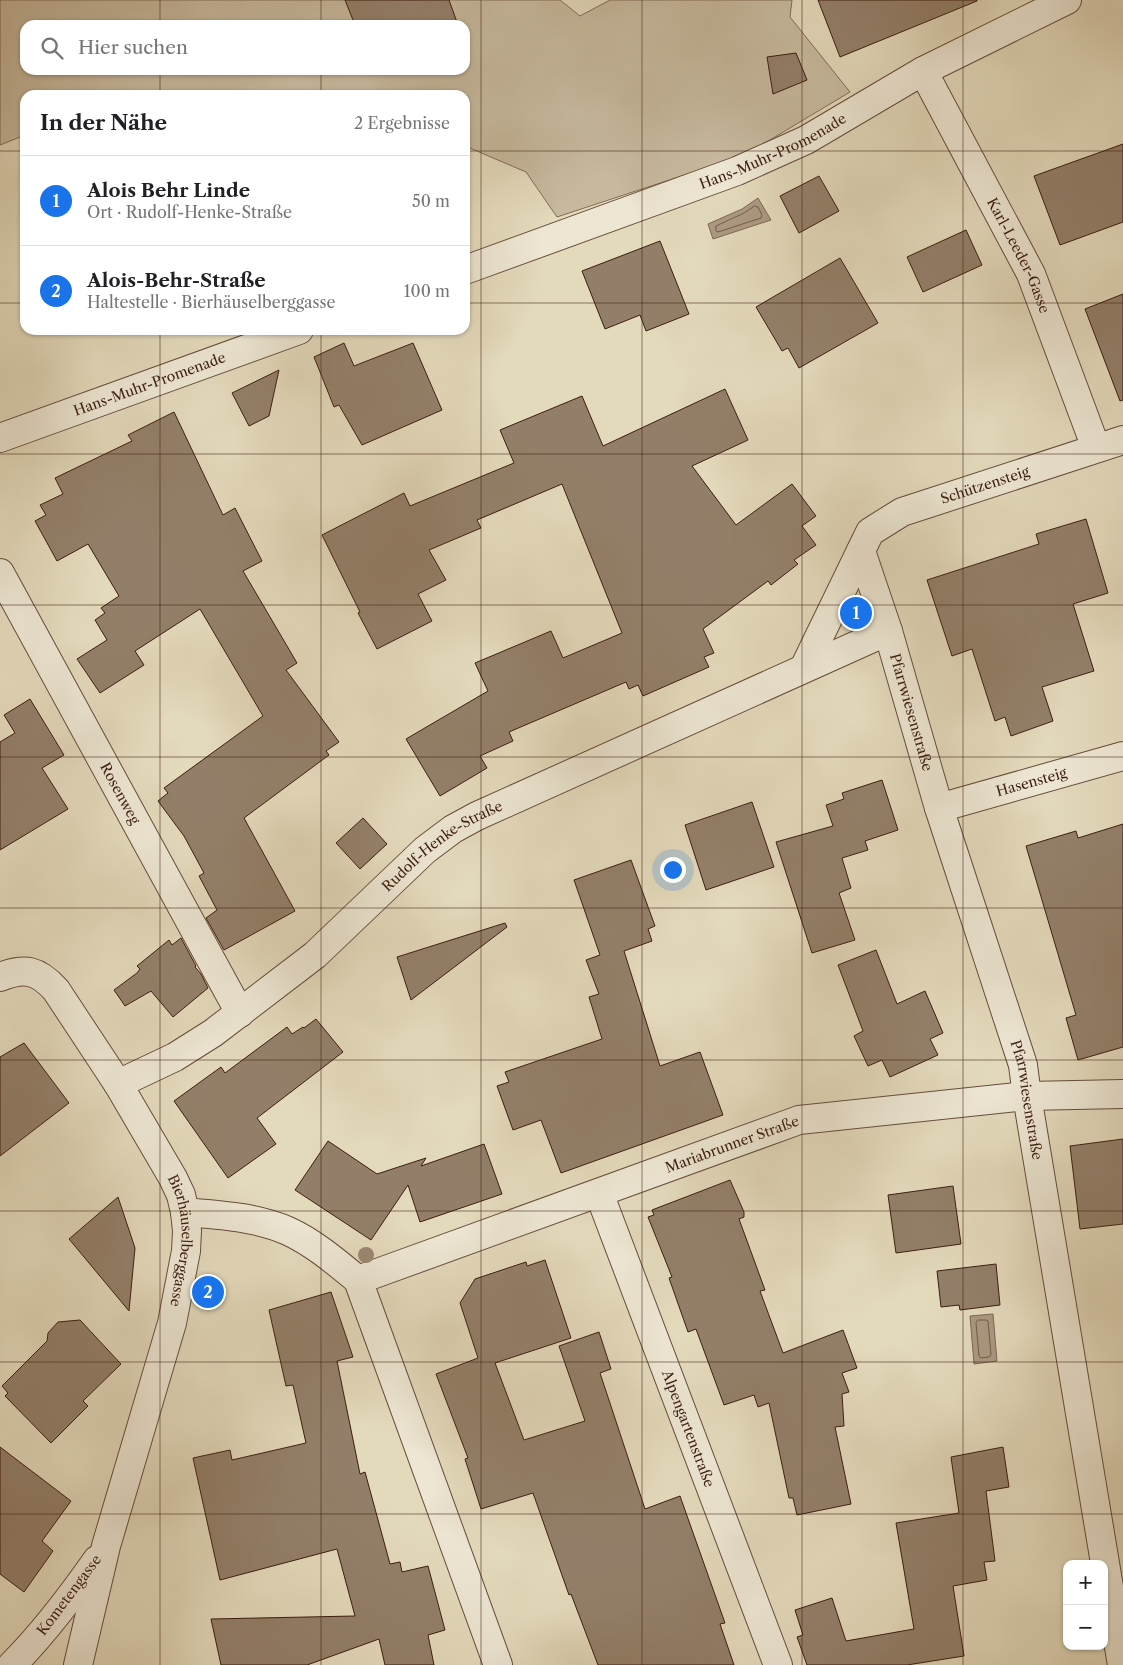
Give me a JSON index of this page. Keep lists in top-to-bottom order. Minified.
{"streets":{"street":["Hans-Muhr-Promenade","Karl-Leeder-Gasse","Schützensteig","Pfarrwiesenstraße","Hasensteig","Rosenweg","Rudolf-Henke-Straße","Mariabrunner Straße","Bierhäuselberggasse","Alpengartenstraße","Kometengasse"]},"crossings":[["Hans-Muhr-Promenade","Karl-Leeder-Gasse"],["Karl-Leeder-Gasse","Schützensteig"],["Schützensteig","Pfarrwiesenstraße"],["Pfarrwiesenstraße","Hasensteig"],["Pfarrwiesenstraße","Rudolf-Henke-Straße"],["Pfarrwiesenstraße","Mariabrunner Straße"],["Rosenweg","Rudolf-Henke-Straße"],["Rudolf-Henke-Straße","Bierhäuselberggasse"],["Mariabrunner Straße","Alpengartenstraße"],["Bierhäuselberggasse","Kometengasse"]],"page":{"search":"Hier suchen","heading":["In der Nähe","2 Ergebnisse"],"list":[{"mark":"1","name":"Alois Behr Linde","note":"Ort · Rudolf-Henke-Straße","value":"50 m"},{"mark":"2","name":"Alois-Behr-Straße","note":"Haltestelle · Bierhäuselberggasse","value":"100 m"}],"pins":["1","2"],"map_buttons":["+","−"]}}
